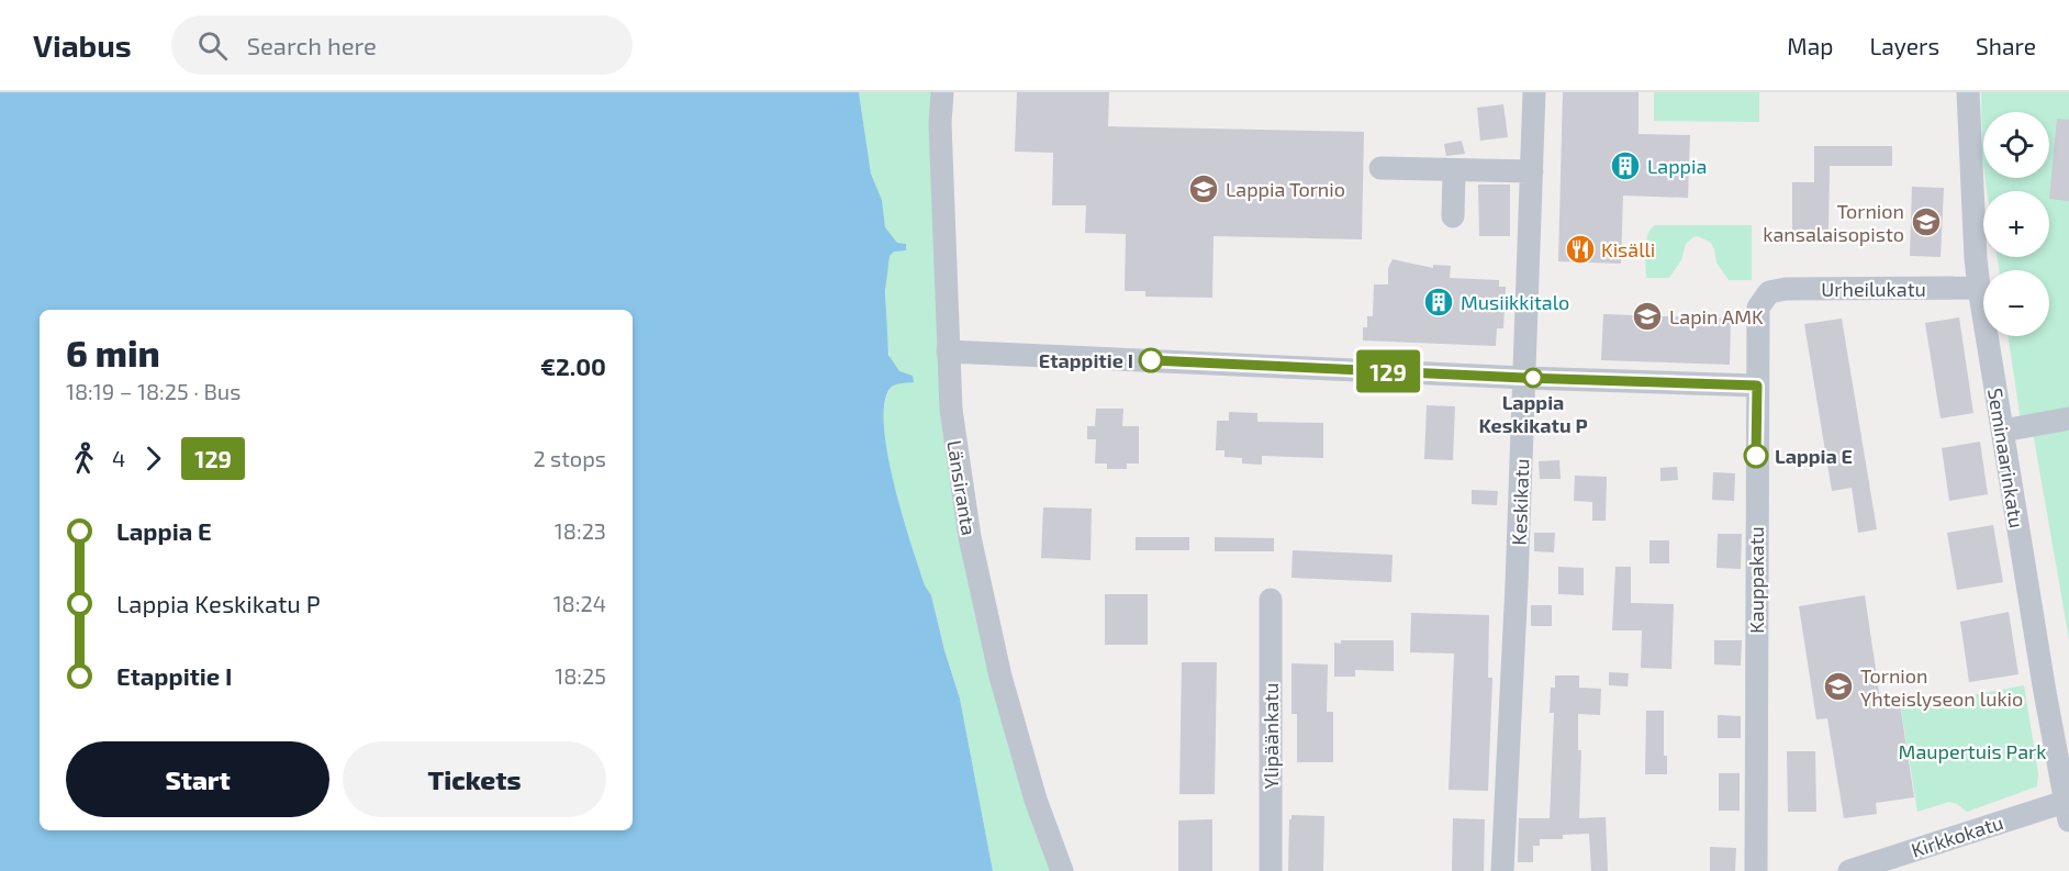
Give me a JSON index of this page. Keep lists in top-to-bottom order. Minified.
{"streets":{"street":["Urheilukatu","Seminaarinkatu","Länsiranta","Keskikatu","Kauppakatu","Ylipäänkatu","Kirkkokatu"]},"crossings":[["Urheilukatu","Seminaarinkatu"],["Urheilukatu","Kauppakatu"],["Seminaarinkatu","Kirkkokatu"]],"parks":["Maupertuis Park"],"places":{"building":["Lappia","Musiikkitalo"],"school or university":["Lappia Tornio","Tornion kansalaisopisto","Lapin AMK","Tornion Yhteislyseon lukio"],"restaurant":["Kisälli"],"other":["Etappitie I","Lappia Keskikatu P","Lappia E"]},"lines":["bus line 129"],"page":{"header":"Viabus","search":"Search here","nav":["Map","Layers","Share"],"on_map":"129","map_buttons":["+","−"],"heading":["6 min","18:19 – 18:25 · Bus","€2.00"],"legs":["4","129","2 stops"],"list":[{"name":"Lappia E","value":"18:23"},{"name":"Lappia Keskikatu P","value":"18:24"},{"name":"Etappitie I","value":"18:25"}],"buttons":["Start","Tickets"]}}
